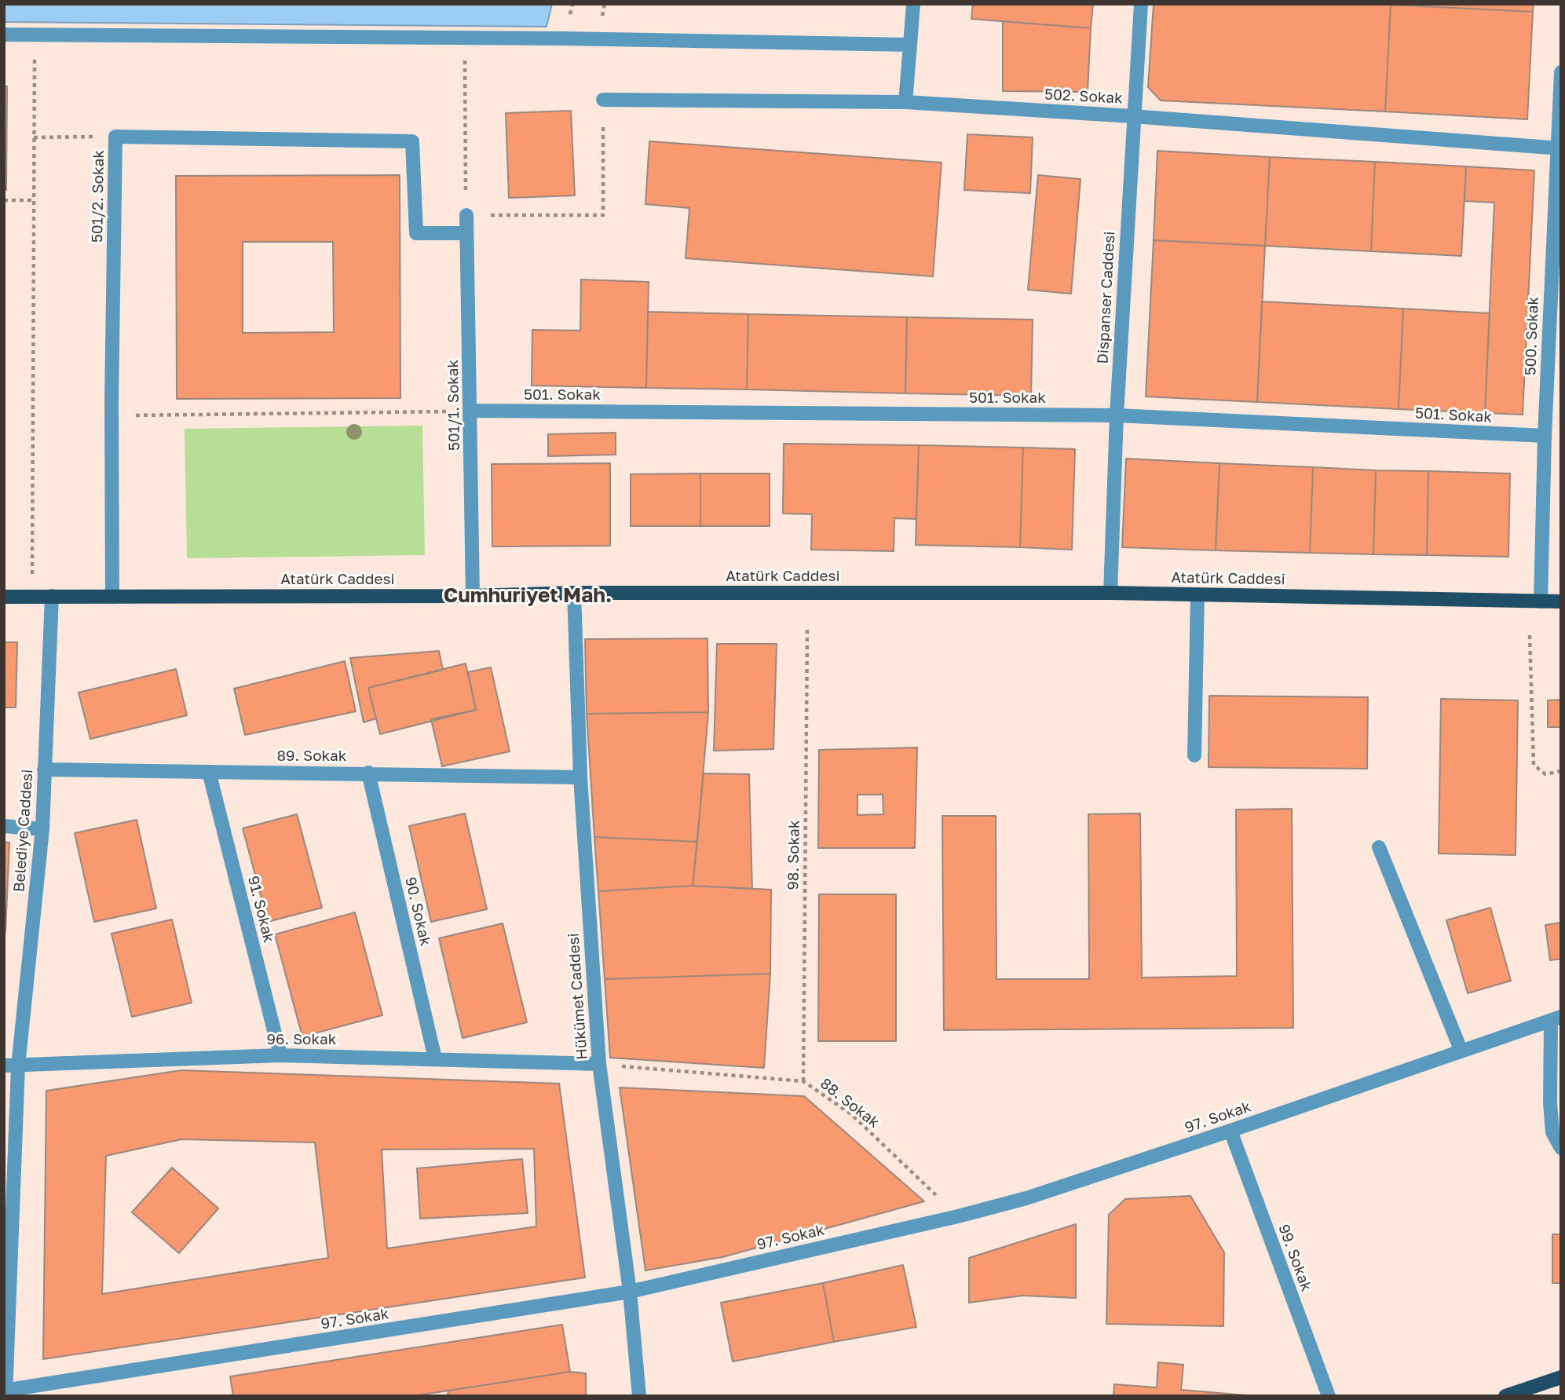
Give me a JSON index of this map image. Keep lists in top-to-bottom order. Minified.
{"streets":{"main road":["Atatürk Caddesi"],"street":["502. Sokak","501/2. Sokak","Dispanser Caddesi","500. Sokak","501. Sokak","501/1. Sokak","89. Sokak","Belediye Caddesi","91. Sokak","90. Sokak","Hükümet Caddesi","96. Sokak","97. Sokak","99. Sokak"],"path":["98. Sokak","88. Sokak"]},"crossings":[["502. Sokak","Dispanser Caddesi"],["502. Sokak","500. Sokak"],["501/2. Sokak","501/1. Sokak"],["501/2. Sokak","Atatürk Caddesi"],["Dispanser Caddesi","501. Sokak"],["Dispanser Caddesi","Atatürk Caddesi"],["500. Sokak","501. Sokak"],["500. Sokak","Atatürk Caddesi"],["501. Sokak","501/1. Sokak"],["501/1. Sokak","Atatürk Caddesi"],["Atatürk Caddesi","Belediye Caddesi"],["Atatürk Caddesi","Hükümet Caddesi"],["89. Sokak","Belediye Caddesi"],["89. Sokak","91. Sokak"],["89. Sokak","90. Sokak"],["89. Sokak","Hükümet Caddesi"],["Belediye Caddesi","96. Sokak"],["Belediye Caddesi","97. Sokak"],["98. Sokak","88. Sokak"],["91. Sokak","96. Sokak"],["90. Sokak","96. Sokak"],["Hükümet Caddesi","96. Sokak"],["Hükümet Caddesi","88. Sokak"],["Hükümet Caddesi","97. Sokak"],["96. Sokak","88. Sokak"],["88. Sokak","97. Sokak"],["97. Sokak","99. Sokak"]],"districts":["Cumhuriyet Mah."]}
